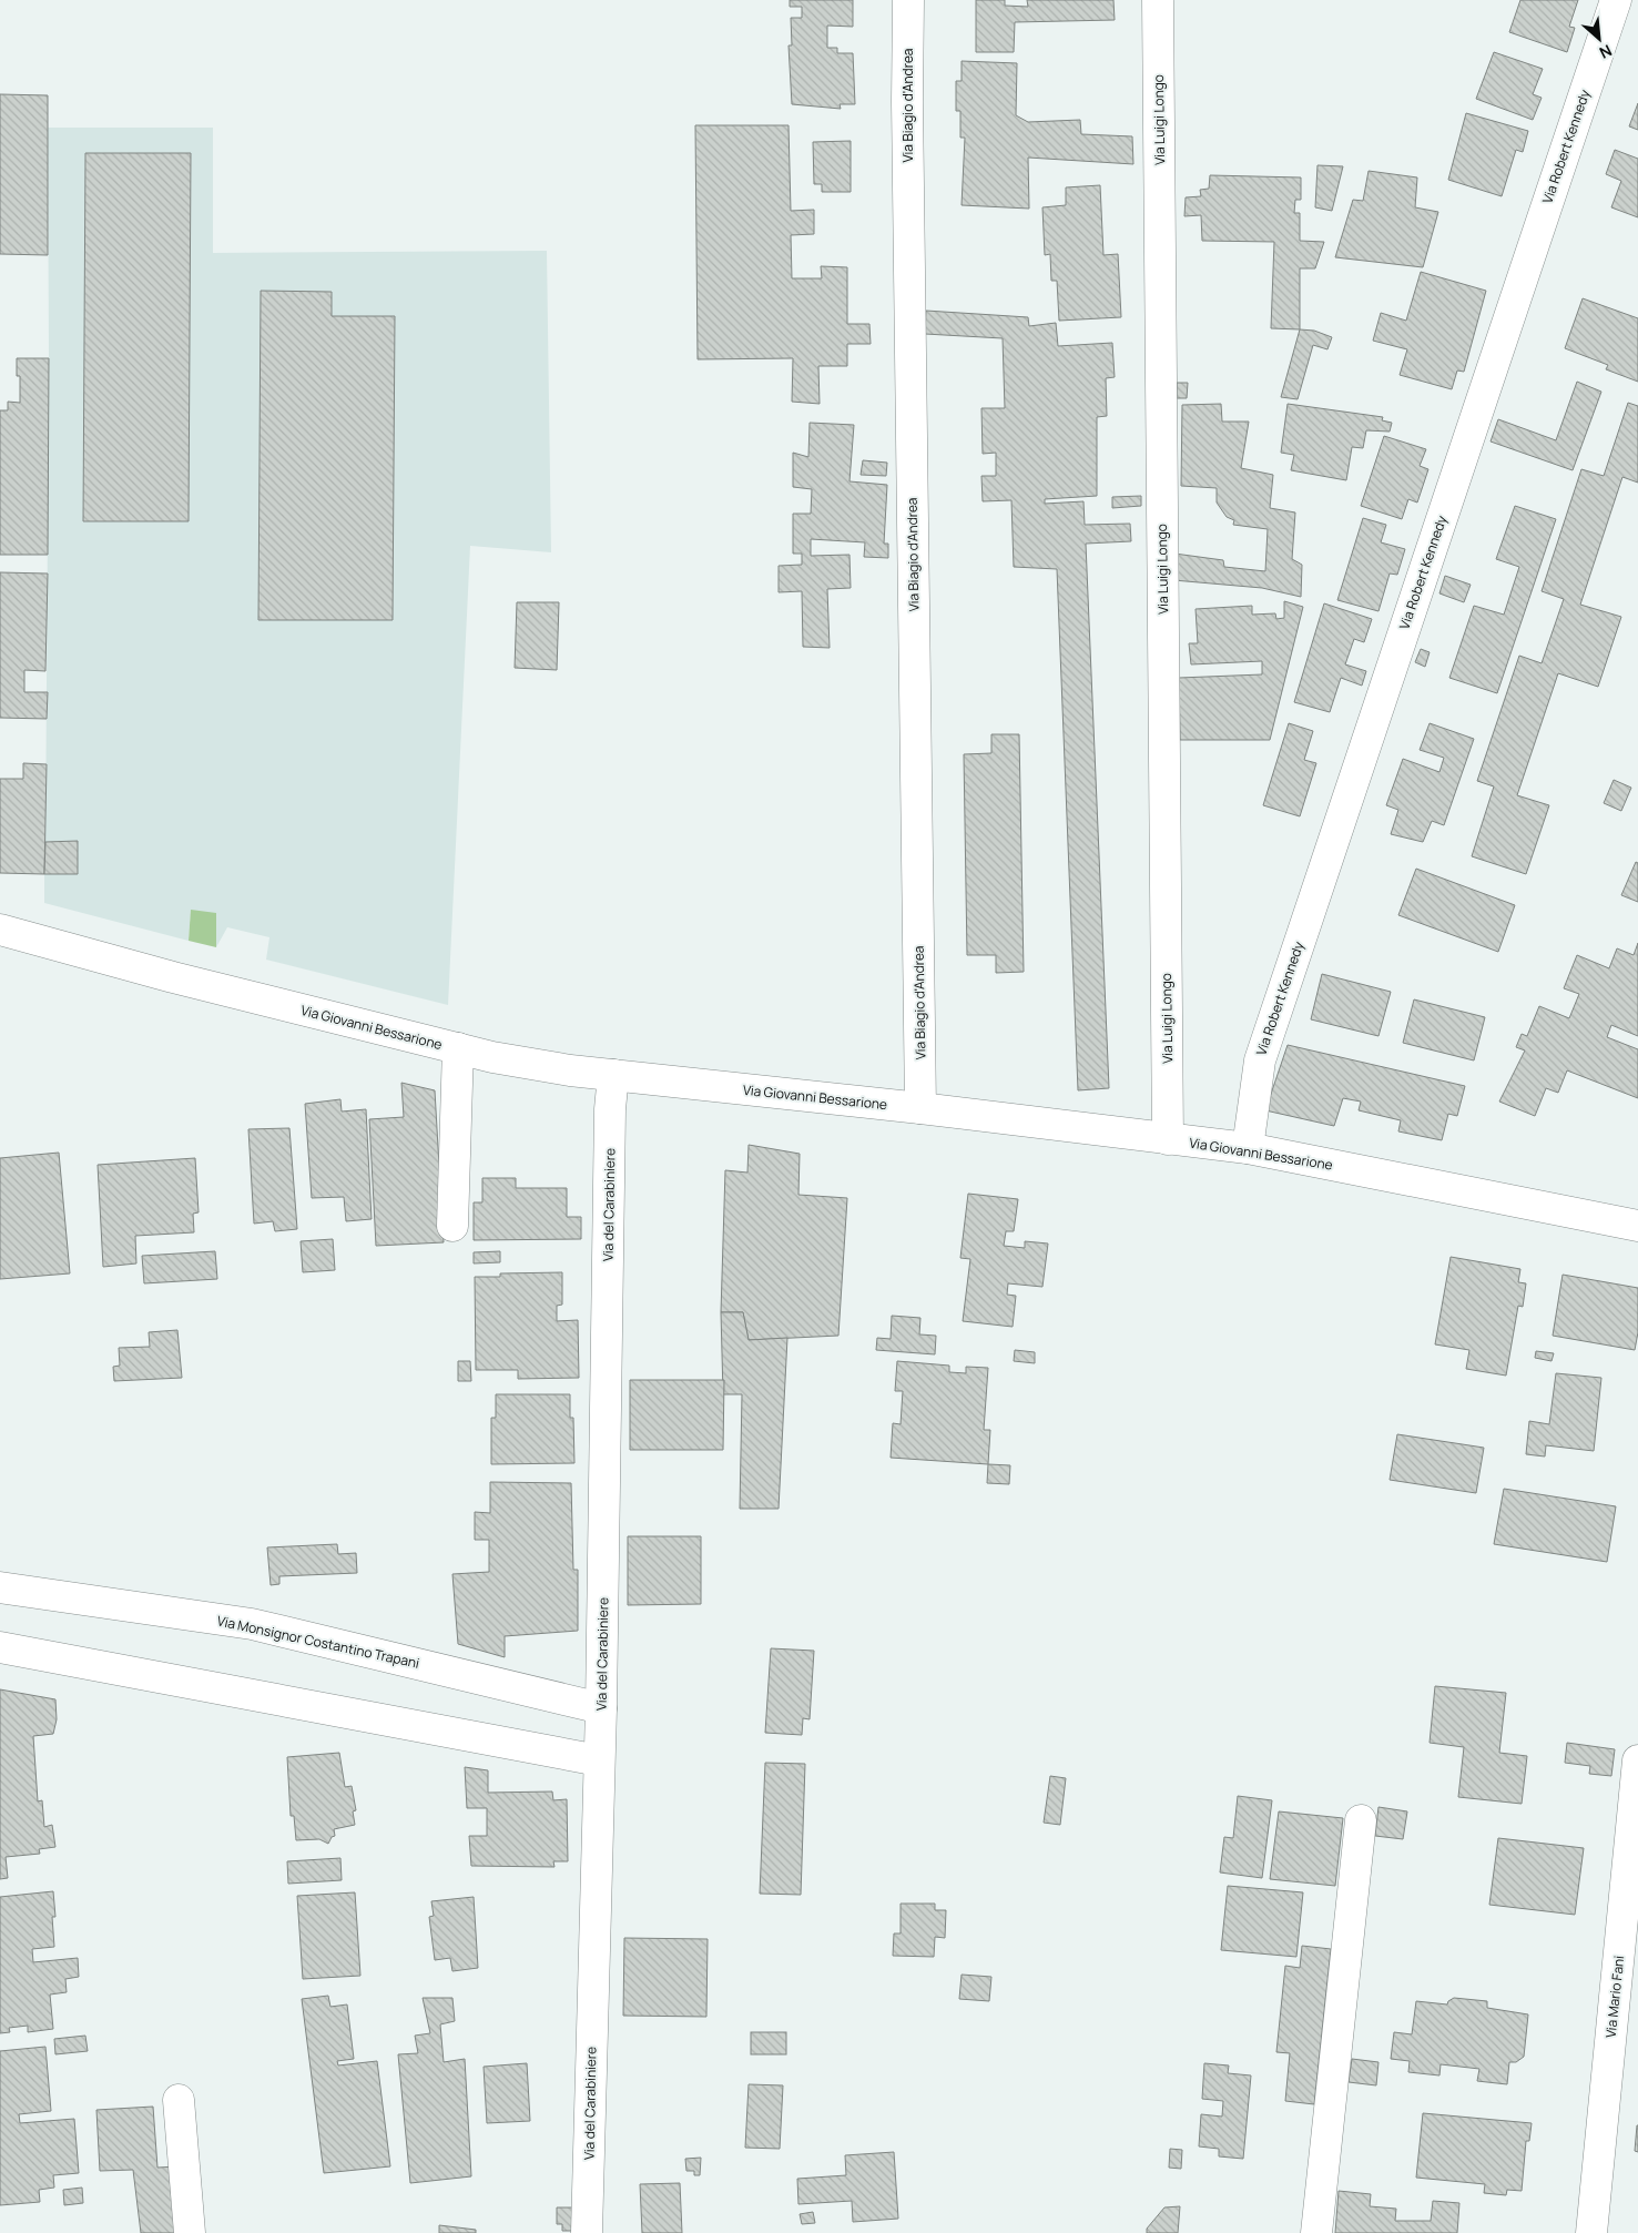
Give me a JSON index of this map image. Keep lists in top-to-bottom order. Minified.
{"streets":{"street":["Via Biagio d'Andrea","Via Luigi Longo","Via Robert Kennedy","Via Giovanni Bessarione","Via del Carabiniere","Via Monsignor Costantino Trapani","Via Mario Fani"]},"crossings":[["Via Biagio d'Andrea","Via Giovanni Bessarione"],["Via Luigi Longo","Via Giovanni Bessarione"],["Via Robert Kennedy","Via Giovanni Bessarione"],["Via Giovanni Bessarione","Via del Carabiniere"],["Via del Carabiniere","Via Monsignor Costantino Trapani"]],"north":"bottom right"}
